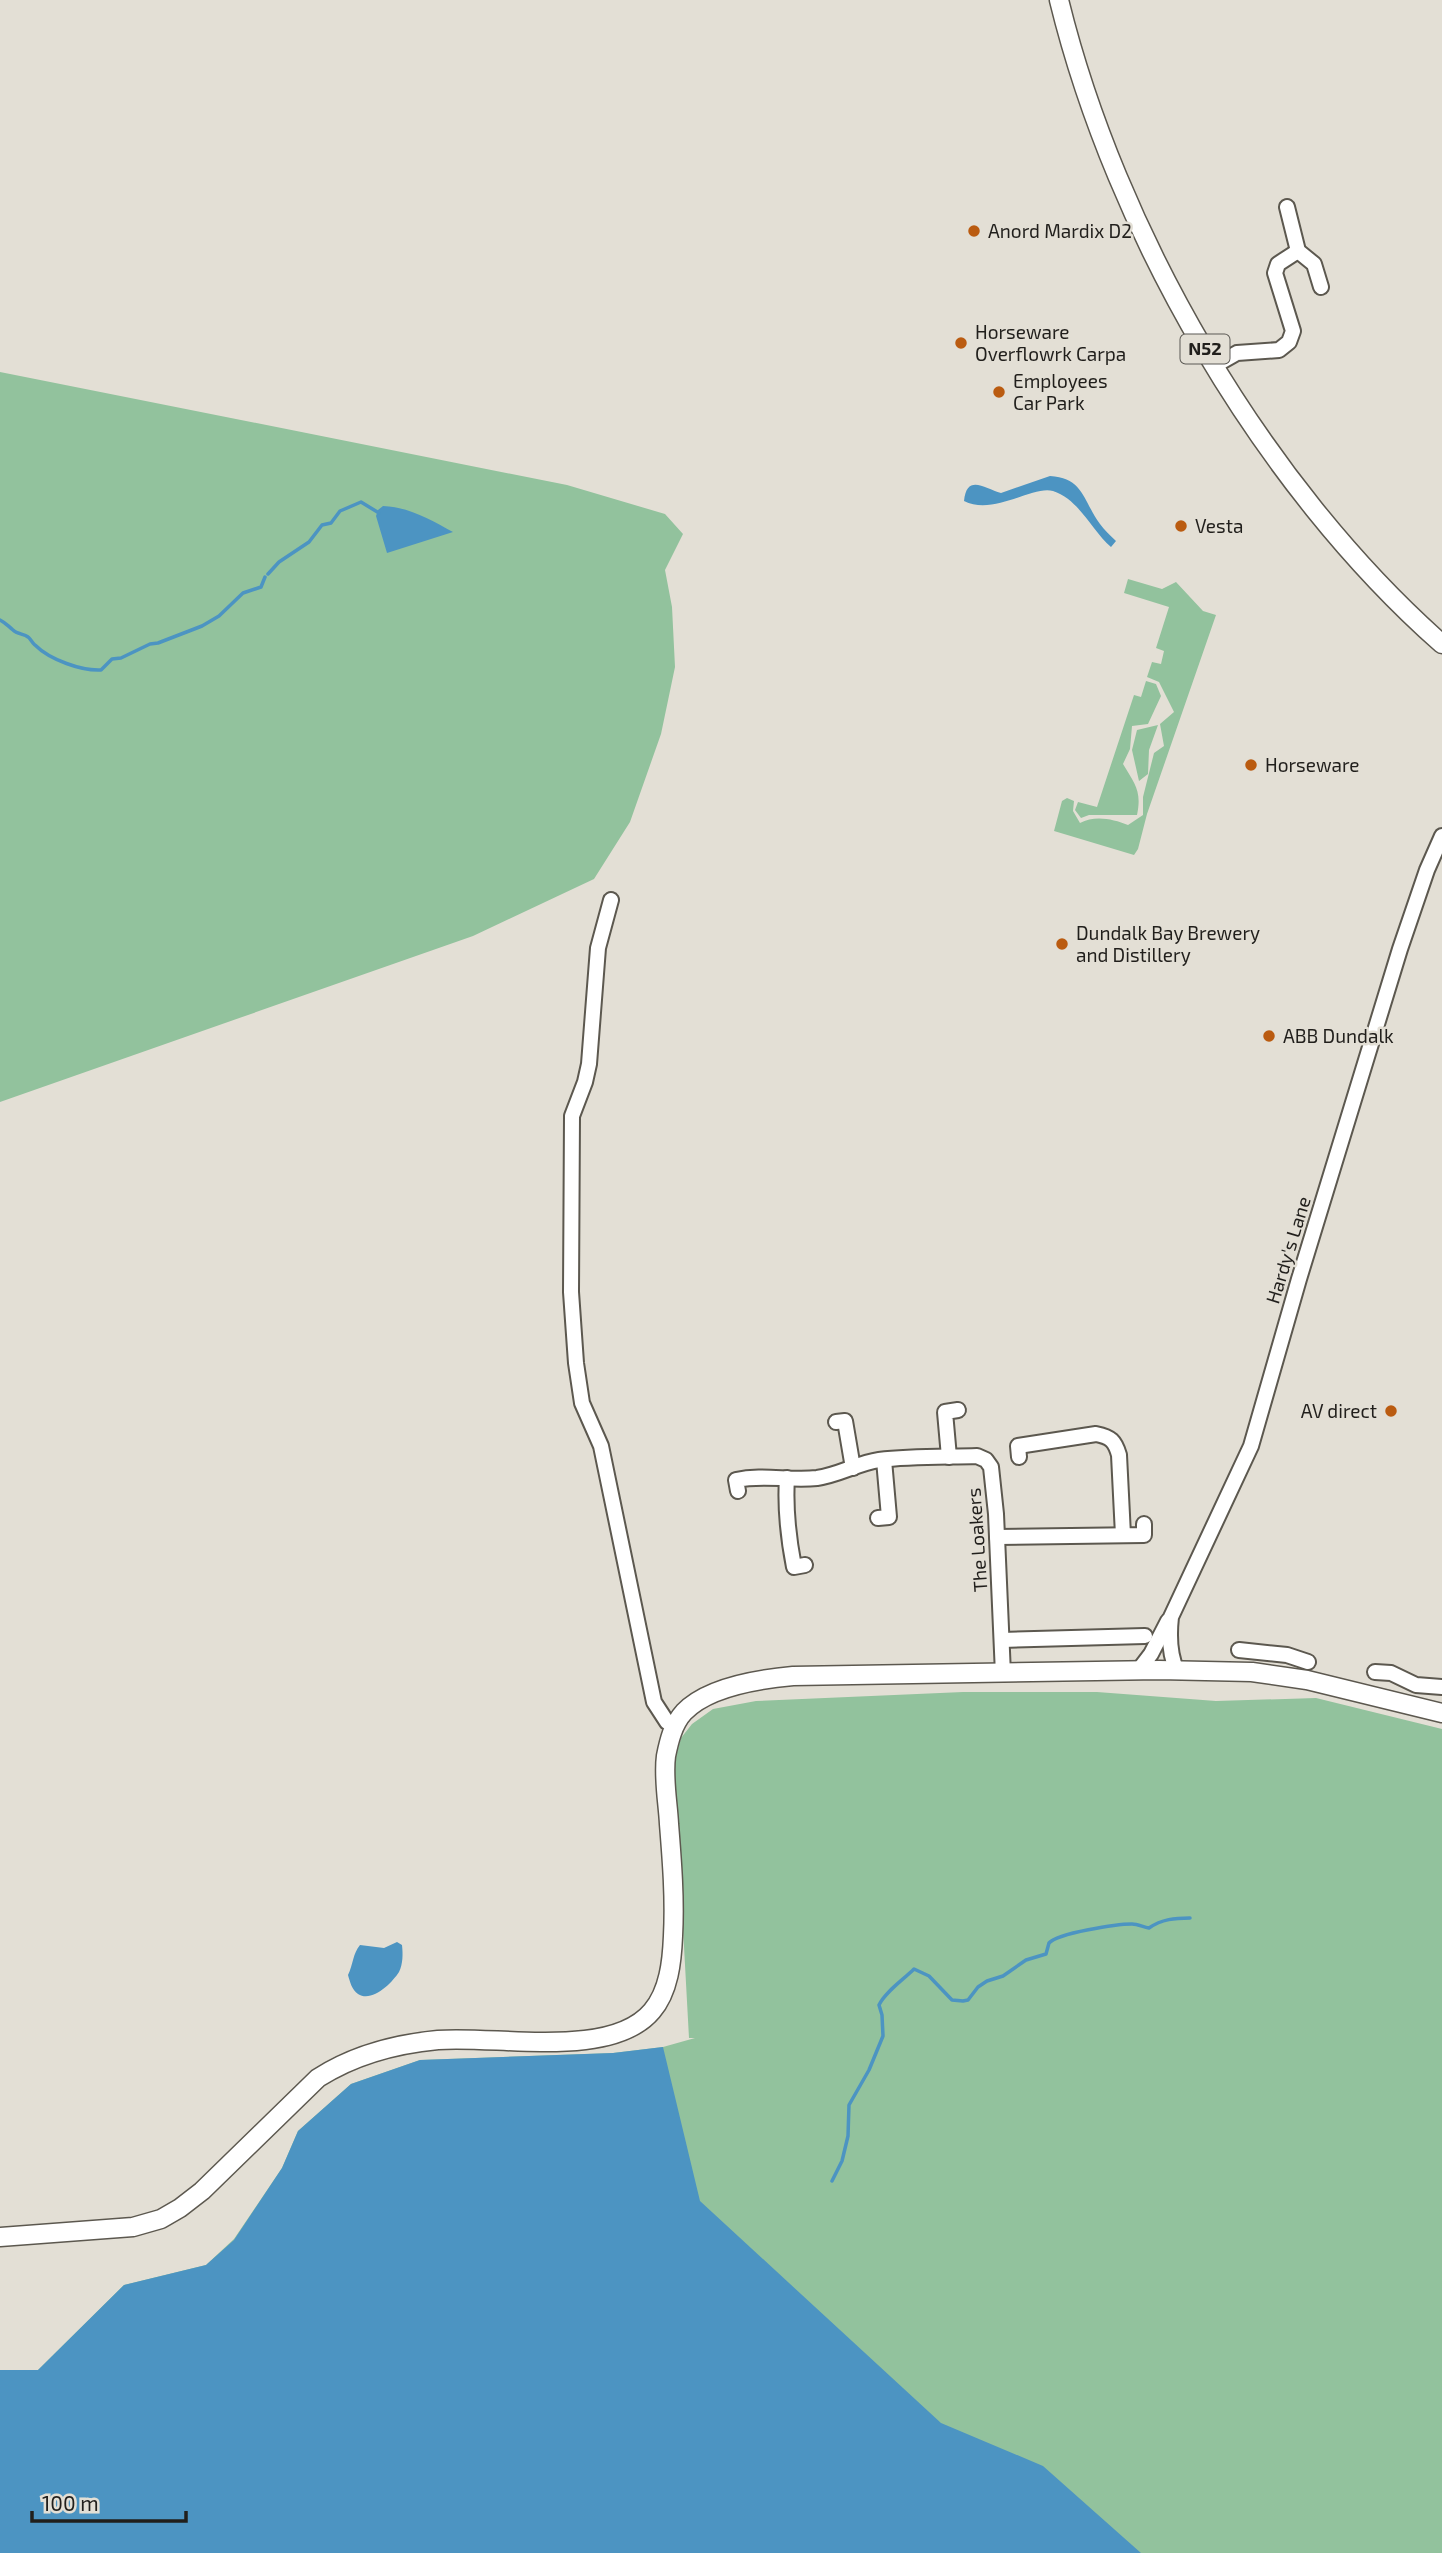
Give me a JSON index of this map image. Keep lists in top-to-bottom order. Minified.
{"streets":{"main road":["N52"],"street":["Hardy's Lane","The Loakers"]},"places":["Anord Mardix D2","Horseware Overflowrk Carpa","Employees Car Park","Vesta","Horseware","Dundalk Bay Brewery and Distillery","ABB Dundalk","AV direct"],"scale_bar":"100 m"}
